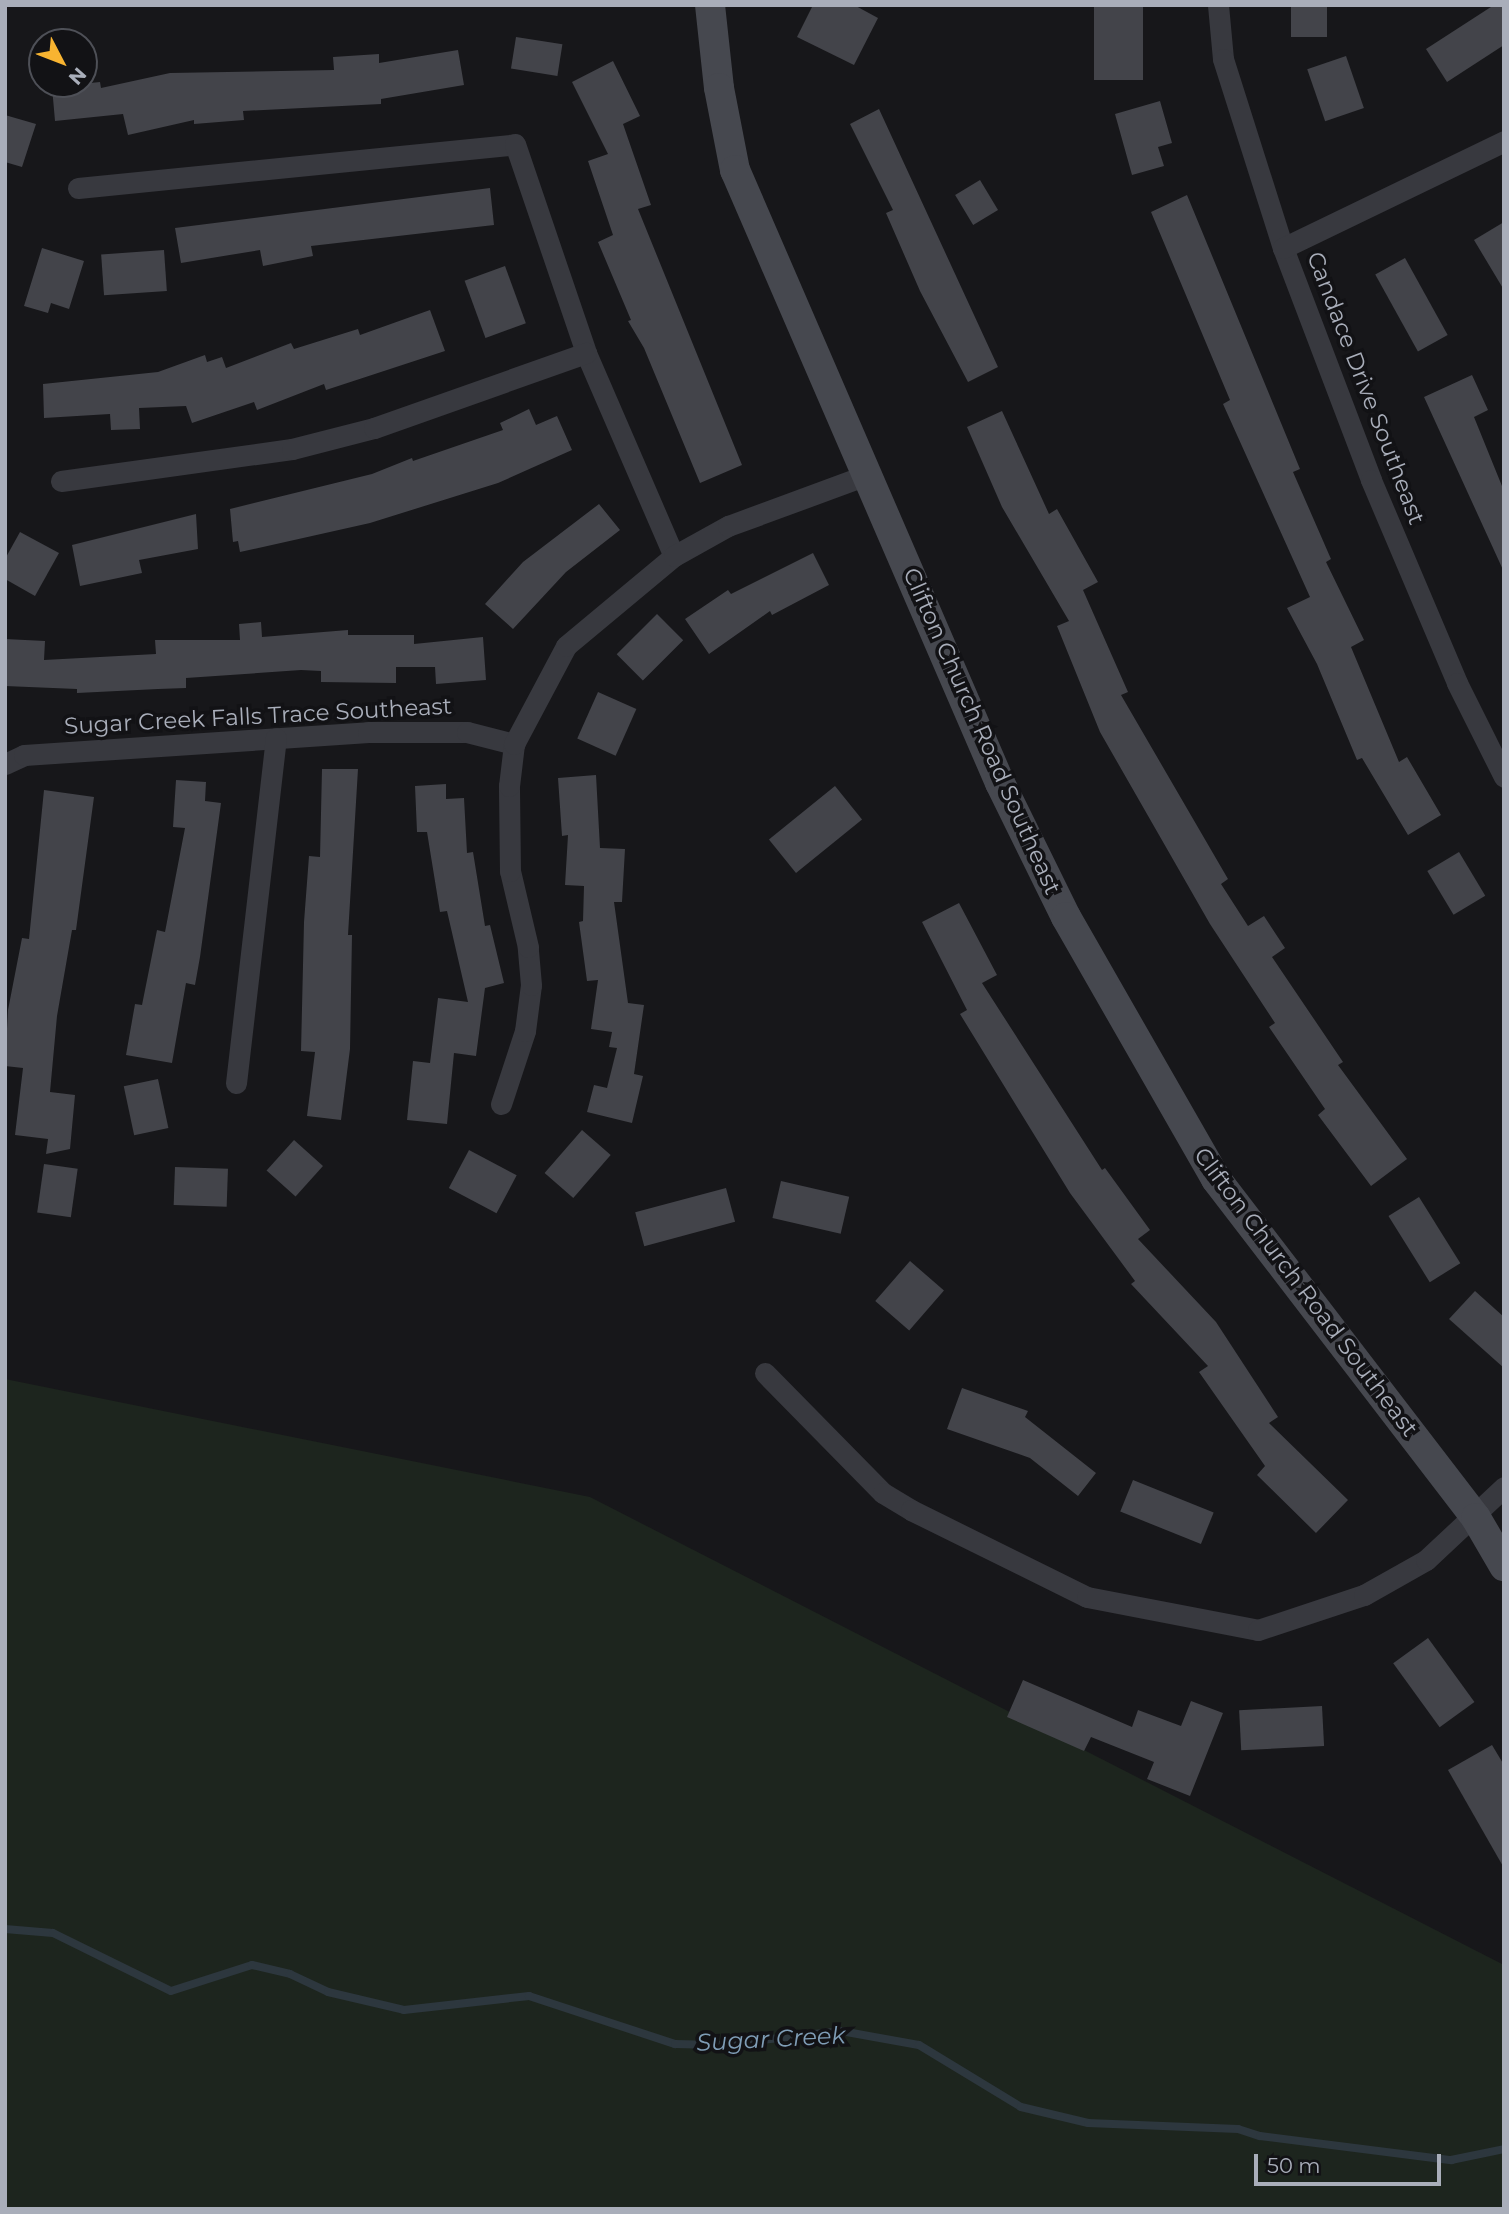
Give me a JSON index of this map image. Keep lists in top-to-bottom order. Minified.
{"streets":{"street":["Candace Drive Southeast","Sugar Creek Falls Trace Southeast","Clifton Church Road Southeast"]},"water":["Sugar Creek"],"scale_bar":"50 m","north":"bottom right"}
